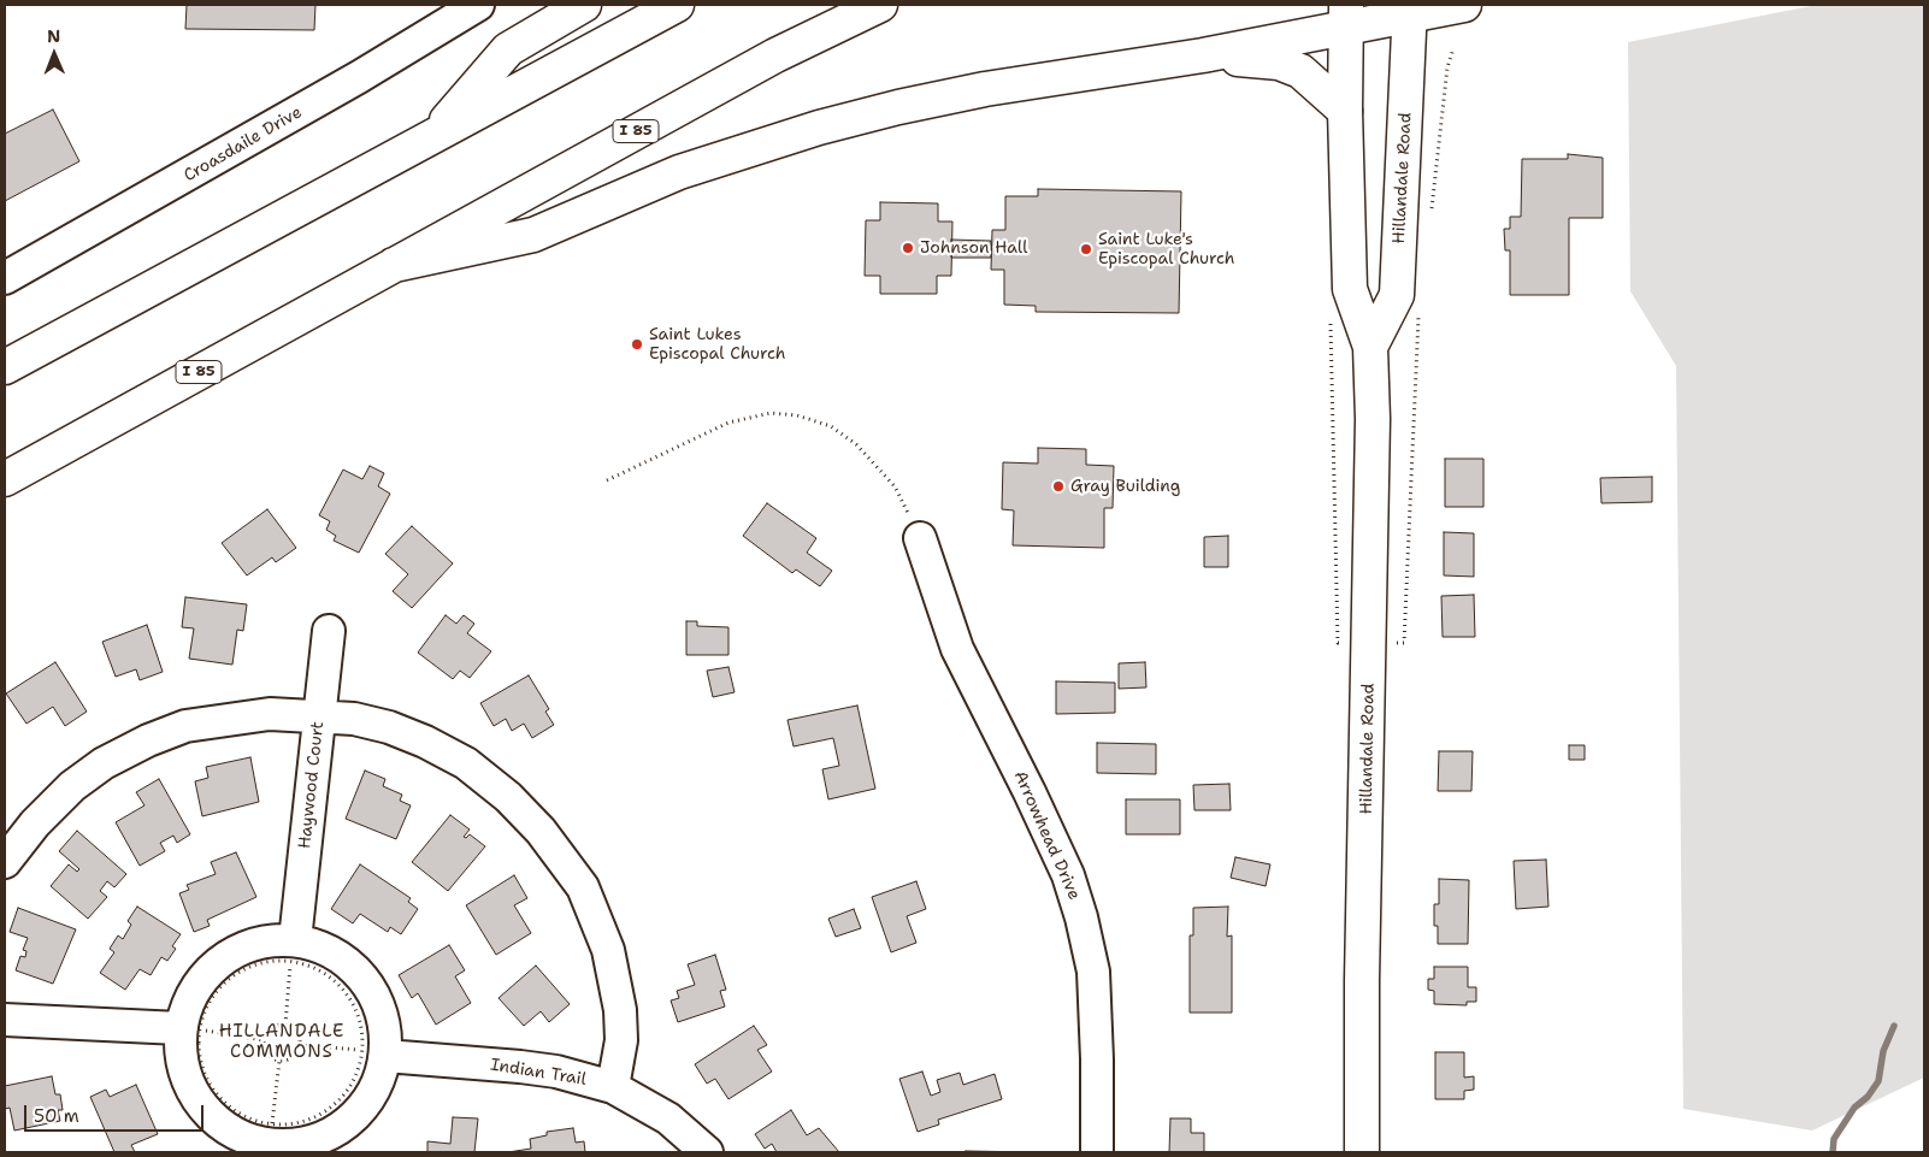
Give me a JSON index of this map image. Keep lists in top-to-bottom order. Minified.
{"streets":{"main road":["I 85","Hillandale Road"],"street":["Croasdaile Drive","Haywood Court","Arrowhead Drive","Indian Trail"]},"districts":["HILLANDALE COMMONS"],"places":["Johnson Hall","Saint Luke's Episcopal Church","Saint Lukes Episcopal Church","Gray Building"],"scale_bar":"50 m","north":"top"}
